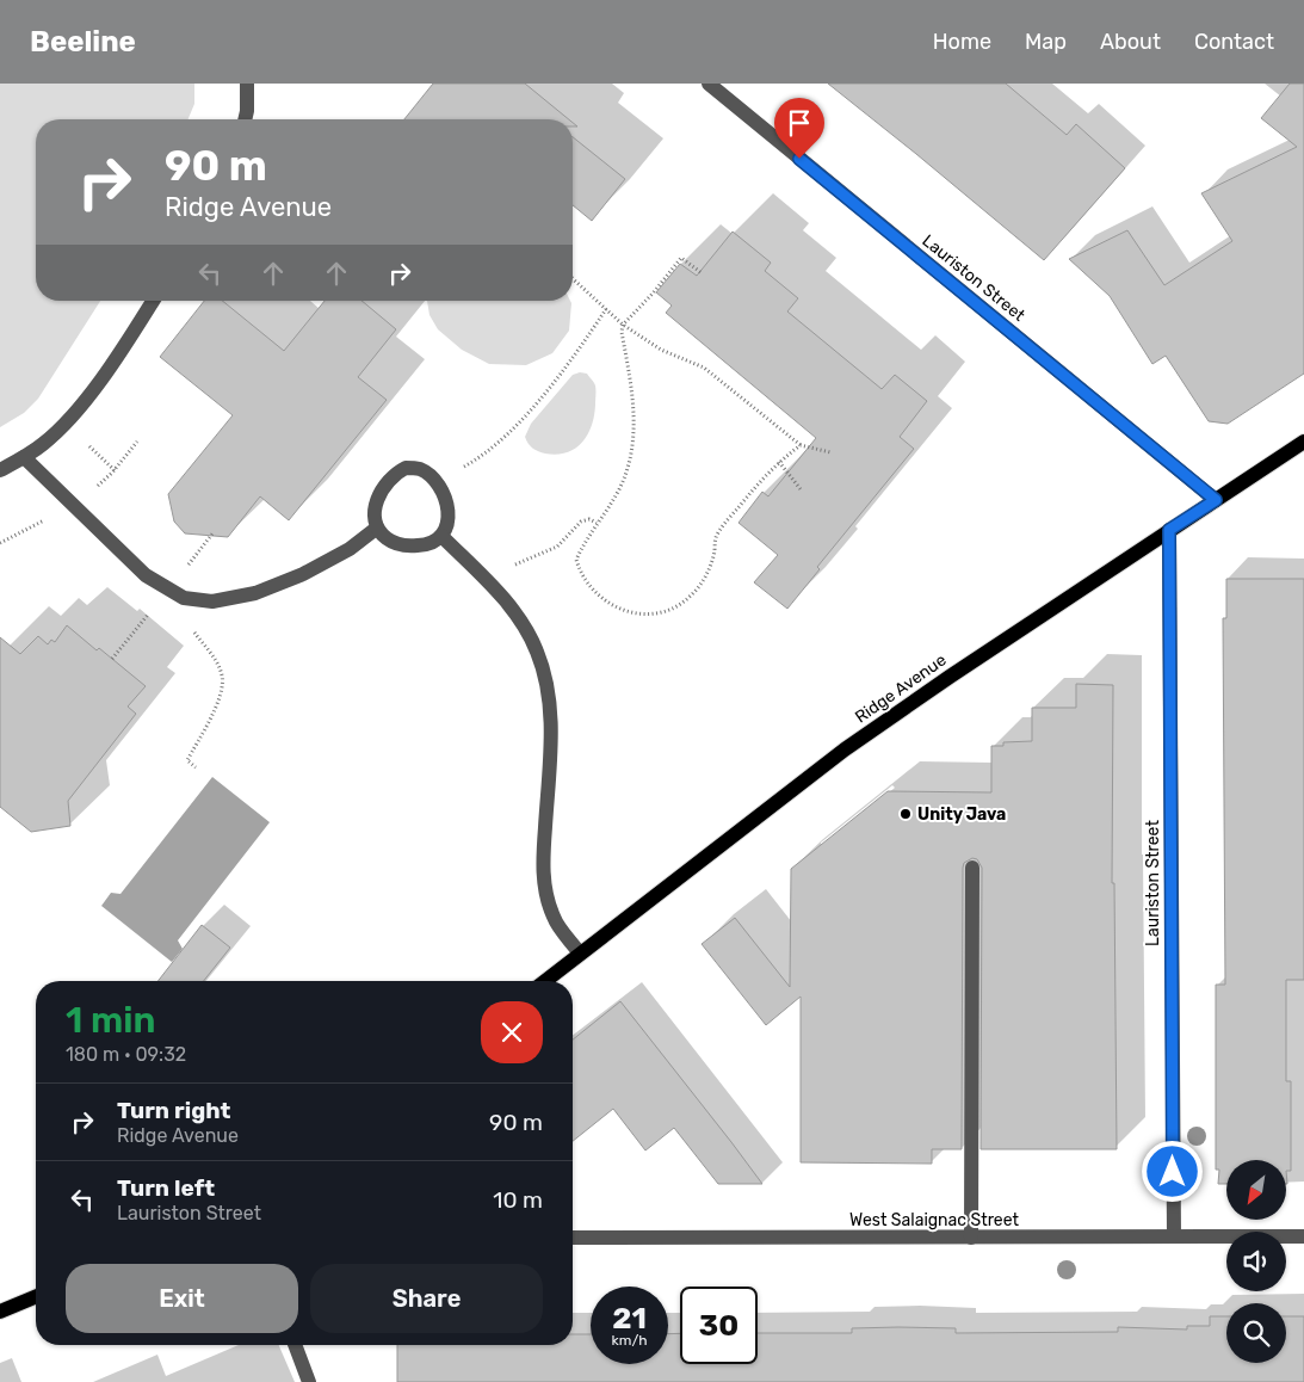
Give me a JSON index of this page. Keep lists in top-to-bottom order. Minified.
{"streets":{"main road":["Ridge Avenue"],"street":["Lauriston Street","West Salaignac Street"]},"crossings":[["Lauriston Street","Ridge Avenue"],["Lauriston Street","West Salaignac Street"]],"places":["Unity Java"],"north":"bottom left","page":{"header":"Beeline","nav":["Home","Map","About","Contact"],"turn":["90 m","Ridge Avenue"],"heading":["1 min","180 m · 09:32"],"list":[{"name":"Turn right","note":"Ridge Avenue","value":"90 m"},{"name":"Turn left","note":"Lauriston Street","value":"10 m"}],"buttons":["Exit","Share"],"speed":"21 km/h","limit":"30"}}
